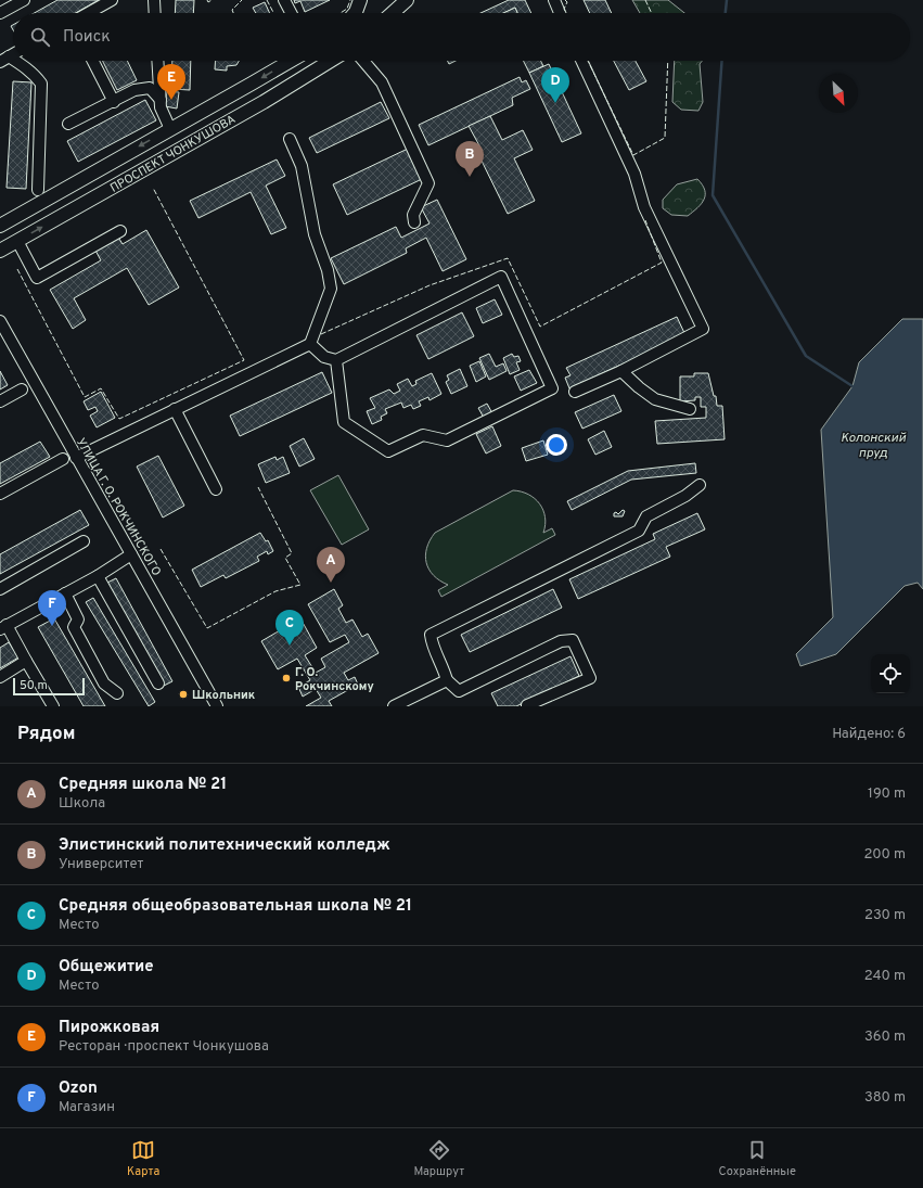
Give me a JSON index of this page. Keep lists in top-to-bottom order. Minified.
{"streets":{"main road":["ПРОСПЕКТ ЧОНКУШОВА"],"street":["УЛИЦА Г. О. РОКЧИНСКОГО"]},"water":["Колонский пруд"],"places":["Г. О. Рокчинскому","Школьник"],"scale_bar":"50 m","north":"bottom right","page":{"search":"Поиск","pins":["E","D","B","A","F","C"],"scale":"50 m","heading":["Рядом","Найдено: 6"],"list":[{"mark":"A","name":"Средняя школа № 21","note":"Школа","value":"190 m"},{"mark":"B","name":"Элистинский политехнический колледж","note":"Университет","value":"200 m"},{"mark":"C","name":"Средняя общеобразовательная школа № 21","note":"Место","value":"230 m"},{"mark":"D","name":"Общежитие","note":"Место","value":"240 m"},{"mark":"E","name":"Пирожковая","note":"Ресторан · проспект Чонкушова","value":"360 m"},{"mark":"F","name":"Ozon","note":"Магазин","value":"380 m"}],"nav":["Карта","Маршрут","Сохранённые"]}}
